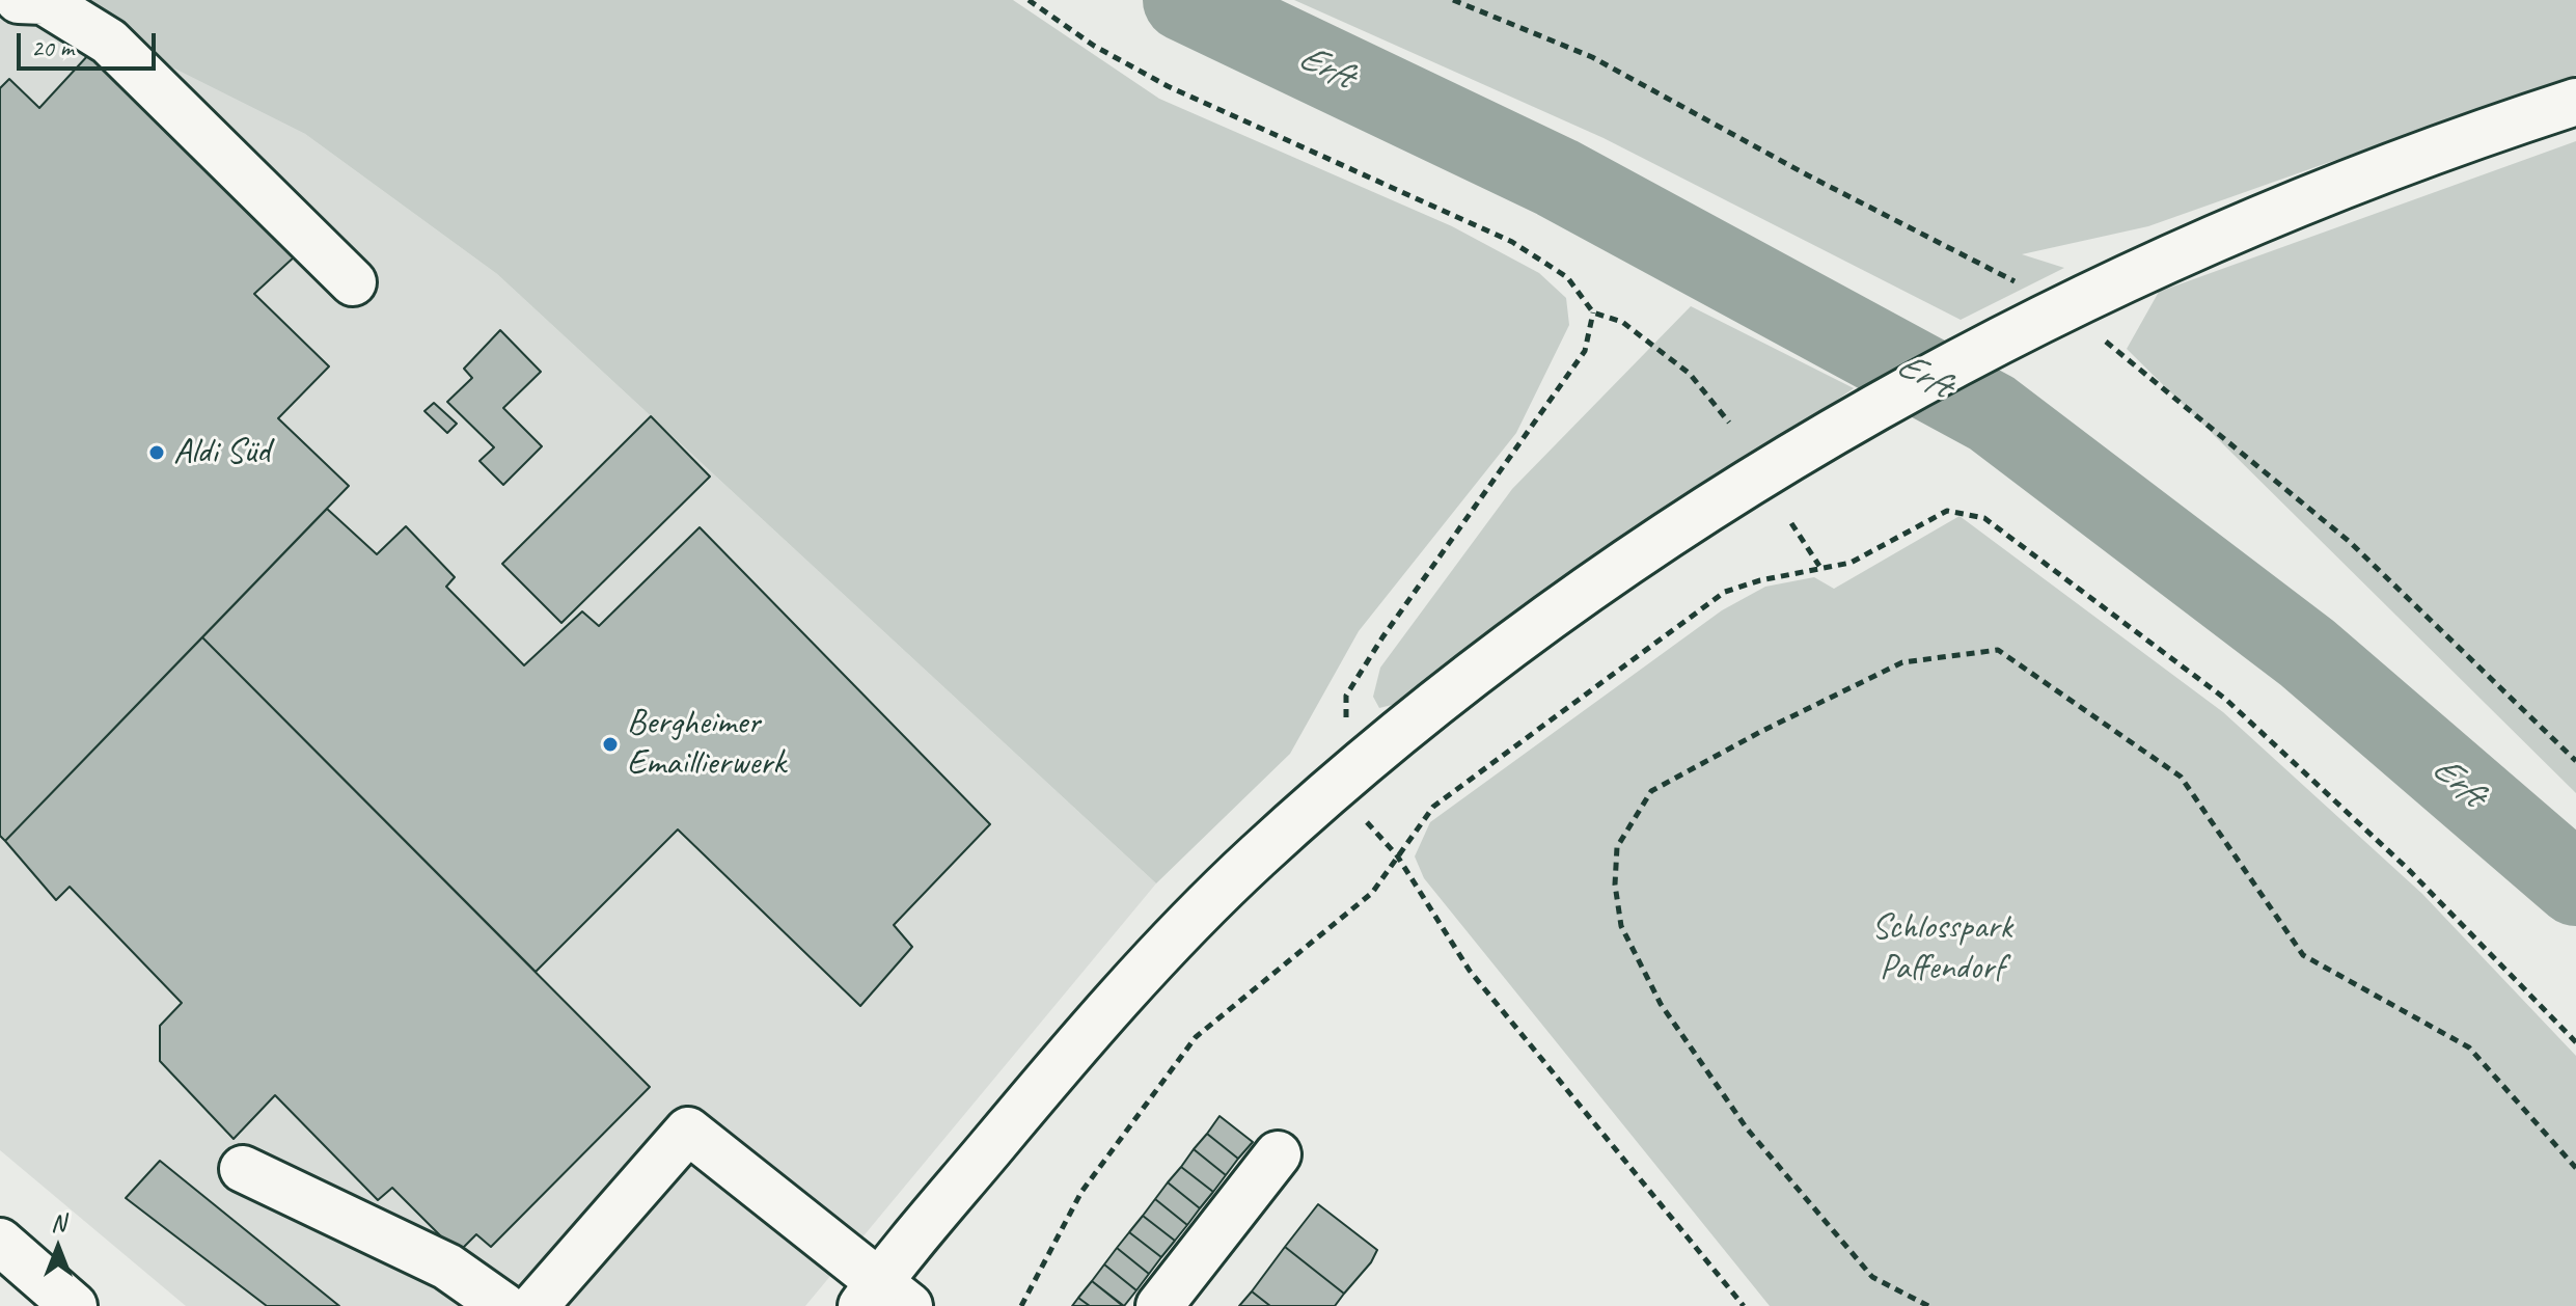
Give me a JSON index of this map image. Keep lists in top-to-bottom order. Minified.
{"water":["Erft"],"parks":["Schlosspark Paffendorf"],"places":["Aldi Süd","Bergheimer Emaillierwerk"],"scale_bar":"20 m","north":"top"}
